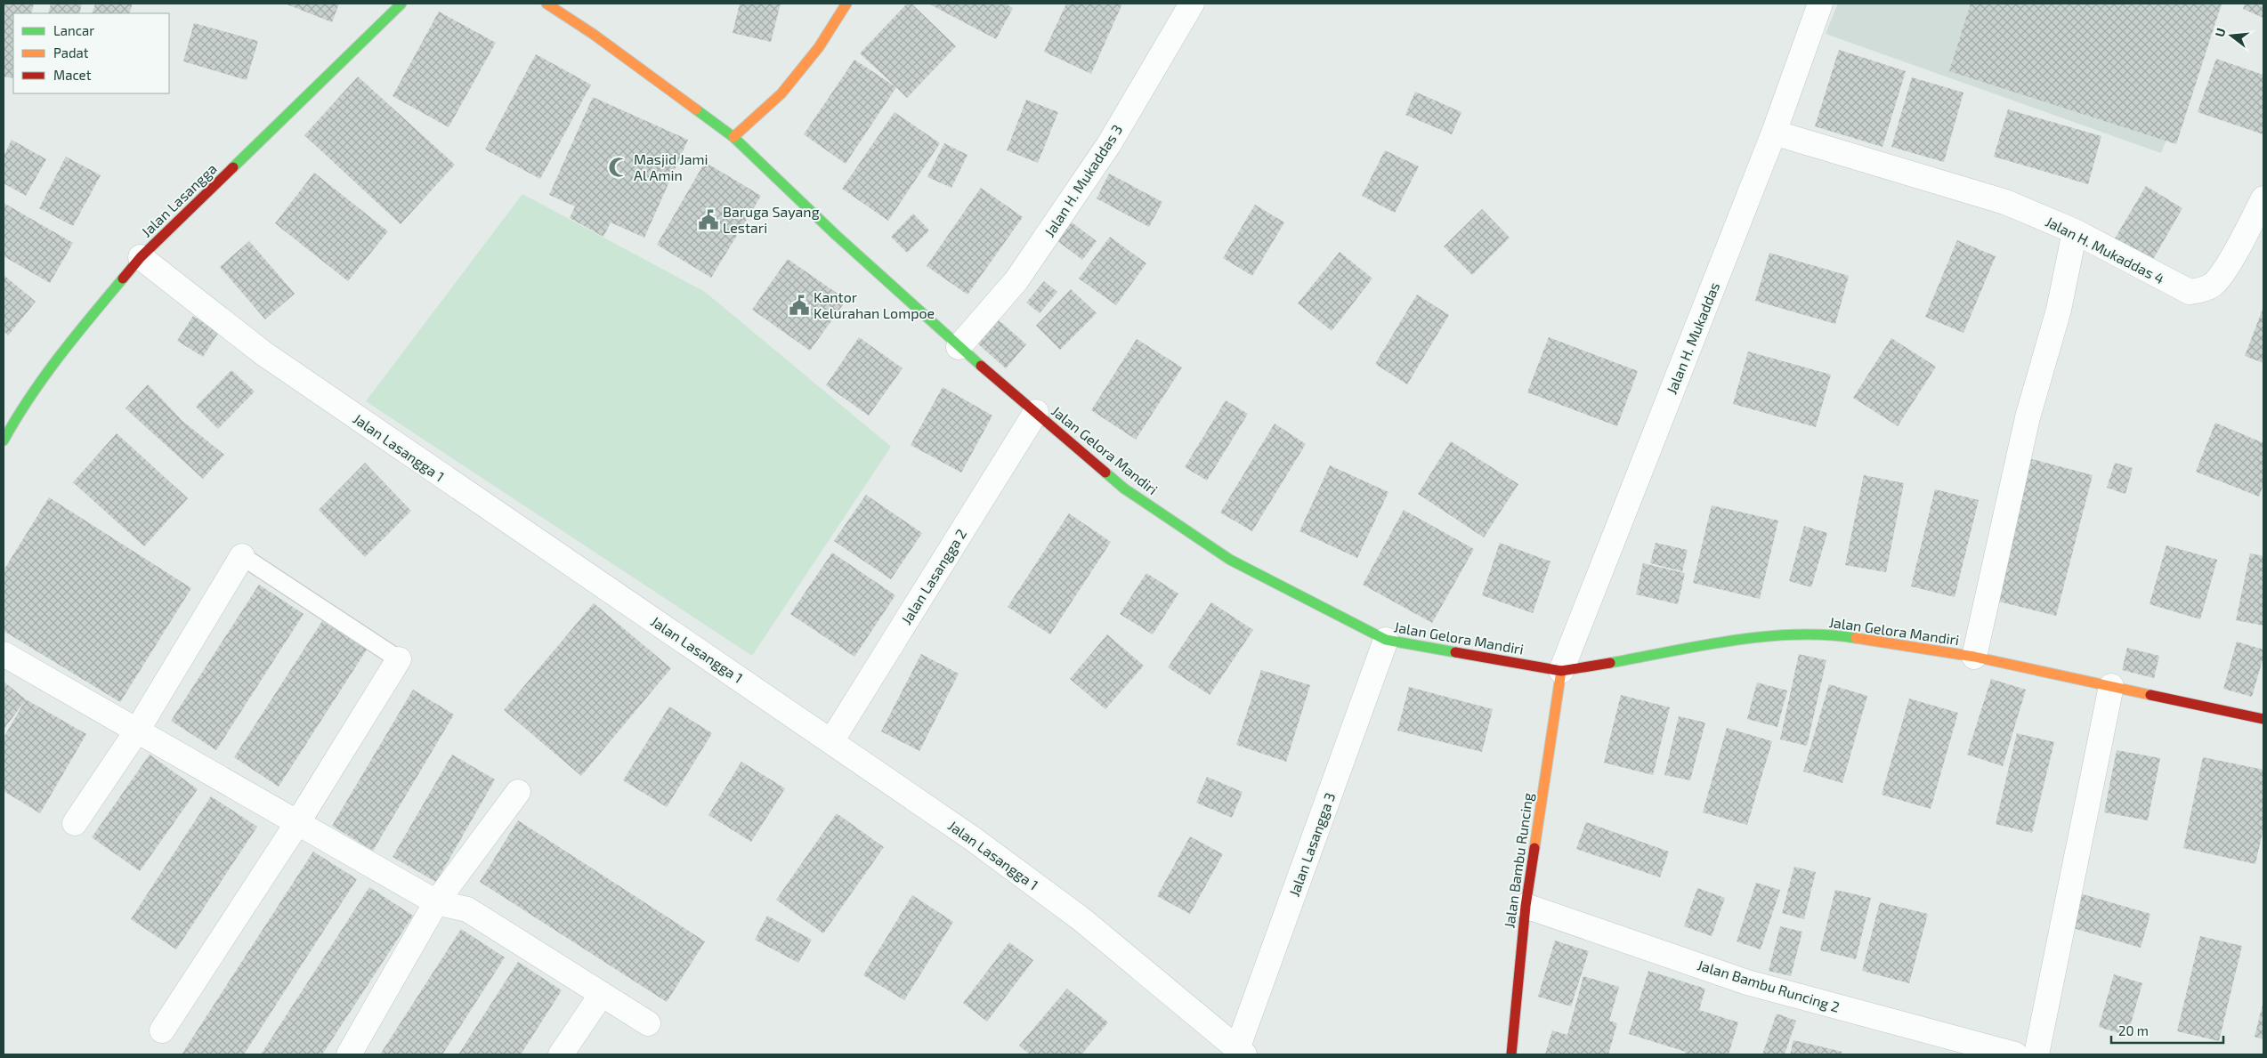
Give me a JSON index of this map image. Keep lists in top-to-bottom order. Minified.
{"streets":{"street":["Jalan H. Mukaddas 3","Jalan Lasangga","Jalan H. Mukaddas 4","Jalan H. Mukaddas","Jalan Lasangga 1","Jalan Gelora Mandiri","Jalan Lasangga 2","Jalan Lasangga 3","Jalan Bambu Runcing","Jalan Bambu Runcing 2"]},"crossings":[["Jalan H. Mukaddas 3","Jalan Gelora Mandiri"],["Jalan Lasangga","Jalan Lasangga 1"],["Jalan H. Mukaddas 4","Jalan H. Mukaddas"],["Jalan H. Mukaddas","Jalan Gelora Mandiri"],["Jalan H. Mukaddas","Jalan Bambu Runcing"],["Jalan Lasangga 1","Jalan Lasangga 2"],["Jalan Lasangga 1","Jalan Lasangga 3"],["Jalan Gelora Mandiri","Jalan Lasangga 2"],["Jalan Gelora Mandiri","Jalan Lasangga 3"],["Jalan Gelora Mandiri","Jalan Bambu Runcing"],["Jalan Bambu Runcing","Jalan Bambu Runcing 2"]],"places":{"mosque":["Masjid Jami Al Amin"],"public building":["Baruga Sayang Lestari","Kantor Kelurahan Lompoe"]},"legend":["Lancar","Padat","Macet"],"scale_bar":"20 m","north":"left"}
